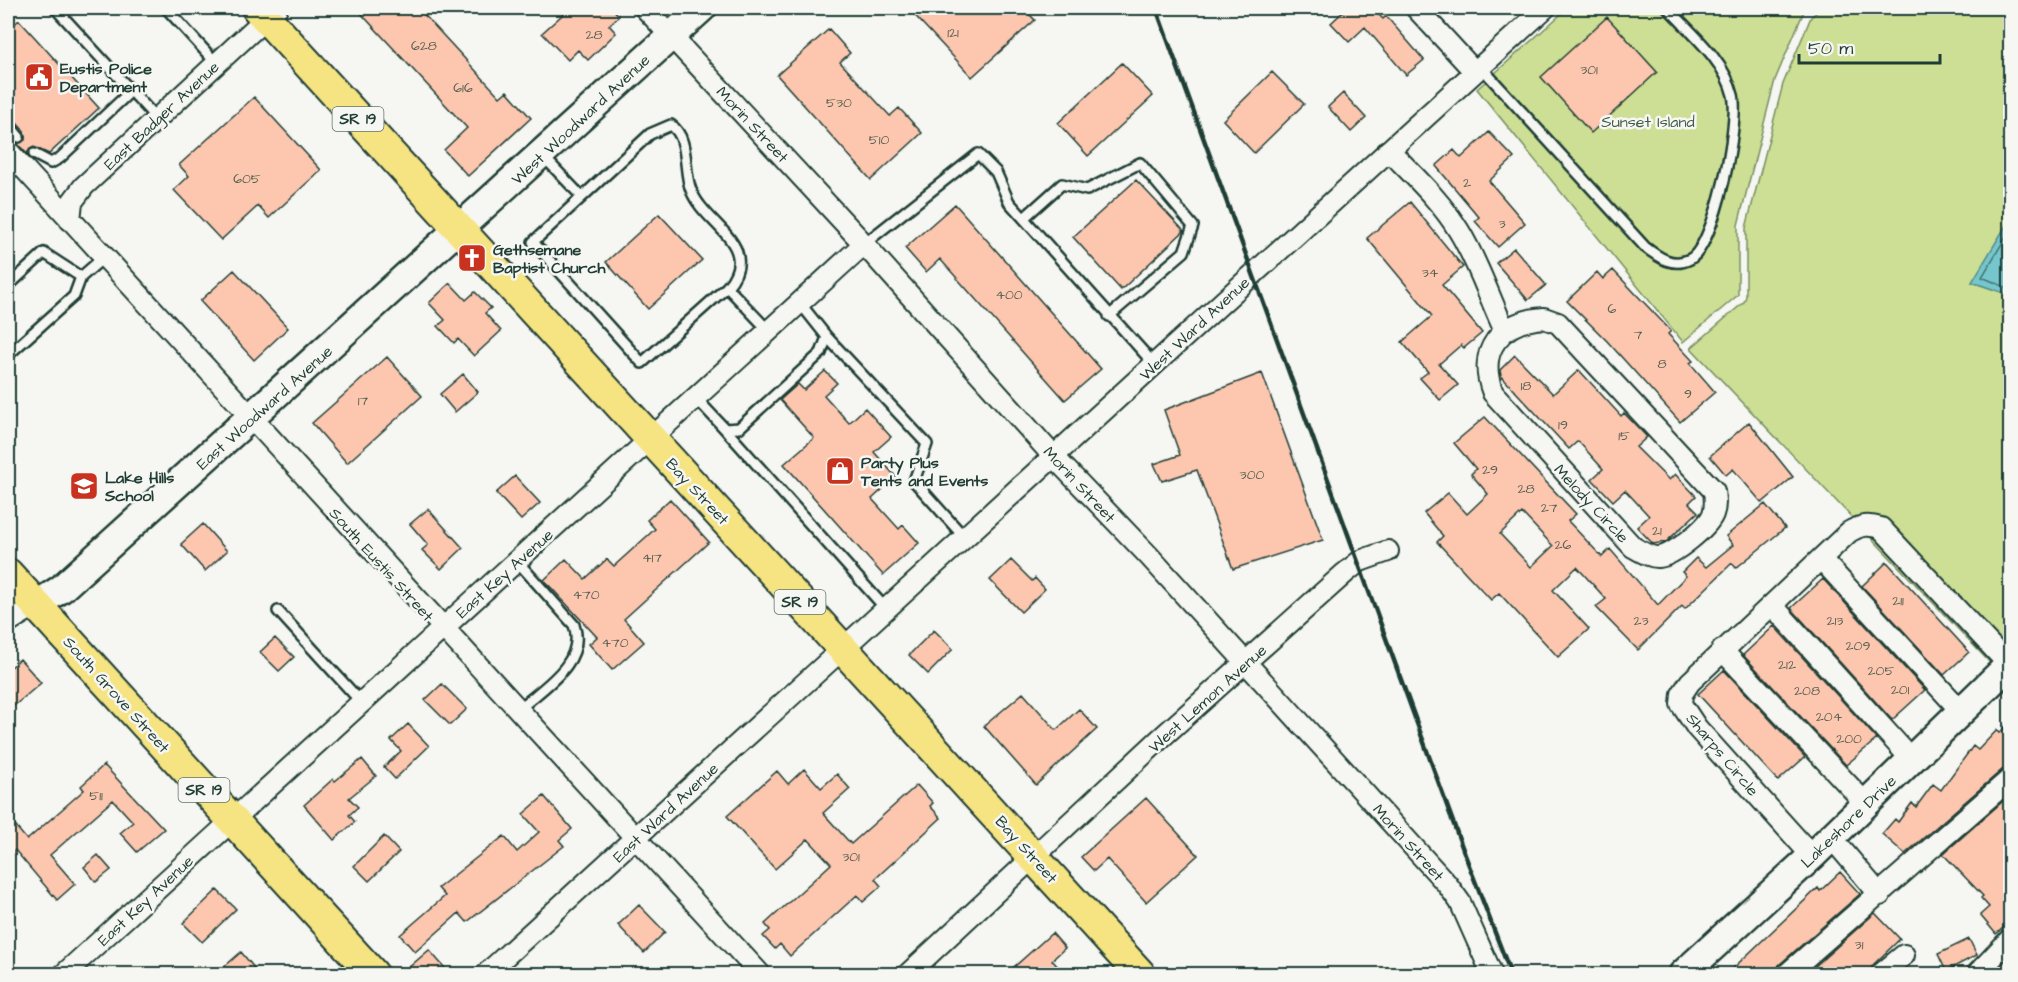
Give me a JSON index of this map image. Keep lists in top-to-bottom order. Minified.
{"streets":{"main road":["SR 19","Bay Street","South Grove Street"],"street":["East Badger Avenue","West Woodward Avenue","Morin Street","West Ward Avenue","East Woodward Avenue","Melody Circle","South Eustis Street","East Key Avenue","West Lemon Avenue","Sharps Circle","East Ward Avenue","Lakeshore Drive"]},"crossings":[["East Badger Avenue","Bay Street"],["East Badger Avenue","South Eustis Street"],["West Woodward Avenue","Morin Street"],["West Woodward Avenue","East Woodward Avenue"],["West Woodward Avenue","Bay Street"],["Morin Street","West Ward Avenue"],["Morin Street","East Key Avenue"],["Morin Street","West Lemon Avenue"],["West Ward Avenue","Bay Street"],["West Ward Avenue","East Ward Avenue"],["East Woodward Avenue","Bay Street"],["East Woodward Avenue","South Eustis Street"],["East Woodward Avenue","South Grove Street"],["Bay Street","East Key Avenue"],["Bay Street","West Lemon Avenue"],["Bay Street","East Ward Avenue"],["South Eustis Street","East Key Avenue"],["South Eustis Street","East Ward Avenue"],["East Key Avenue","South Grove Street"],["Sharps Circle","Lakeshore Drive"]],"parks":["Sunset Island"],"places":{"public building":["Eustis Police Department"],"church":["Gethsemane Baptist Church"],"shop":["Party Plus Tents and Events"],"school or university":["Lake Hills School"]},"house_numbers":["121","28","628","301","616","530","510","605","2","3","34","400","6","7","8","18","9","17","19","15","29","300","28","27","21","26","417","470","211","23","213","470","209","212","205","201","208","204","200","511","301","31"],"scale_bar":"50 m"}
